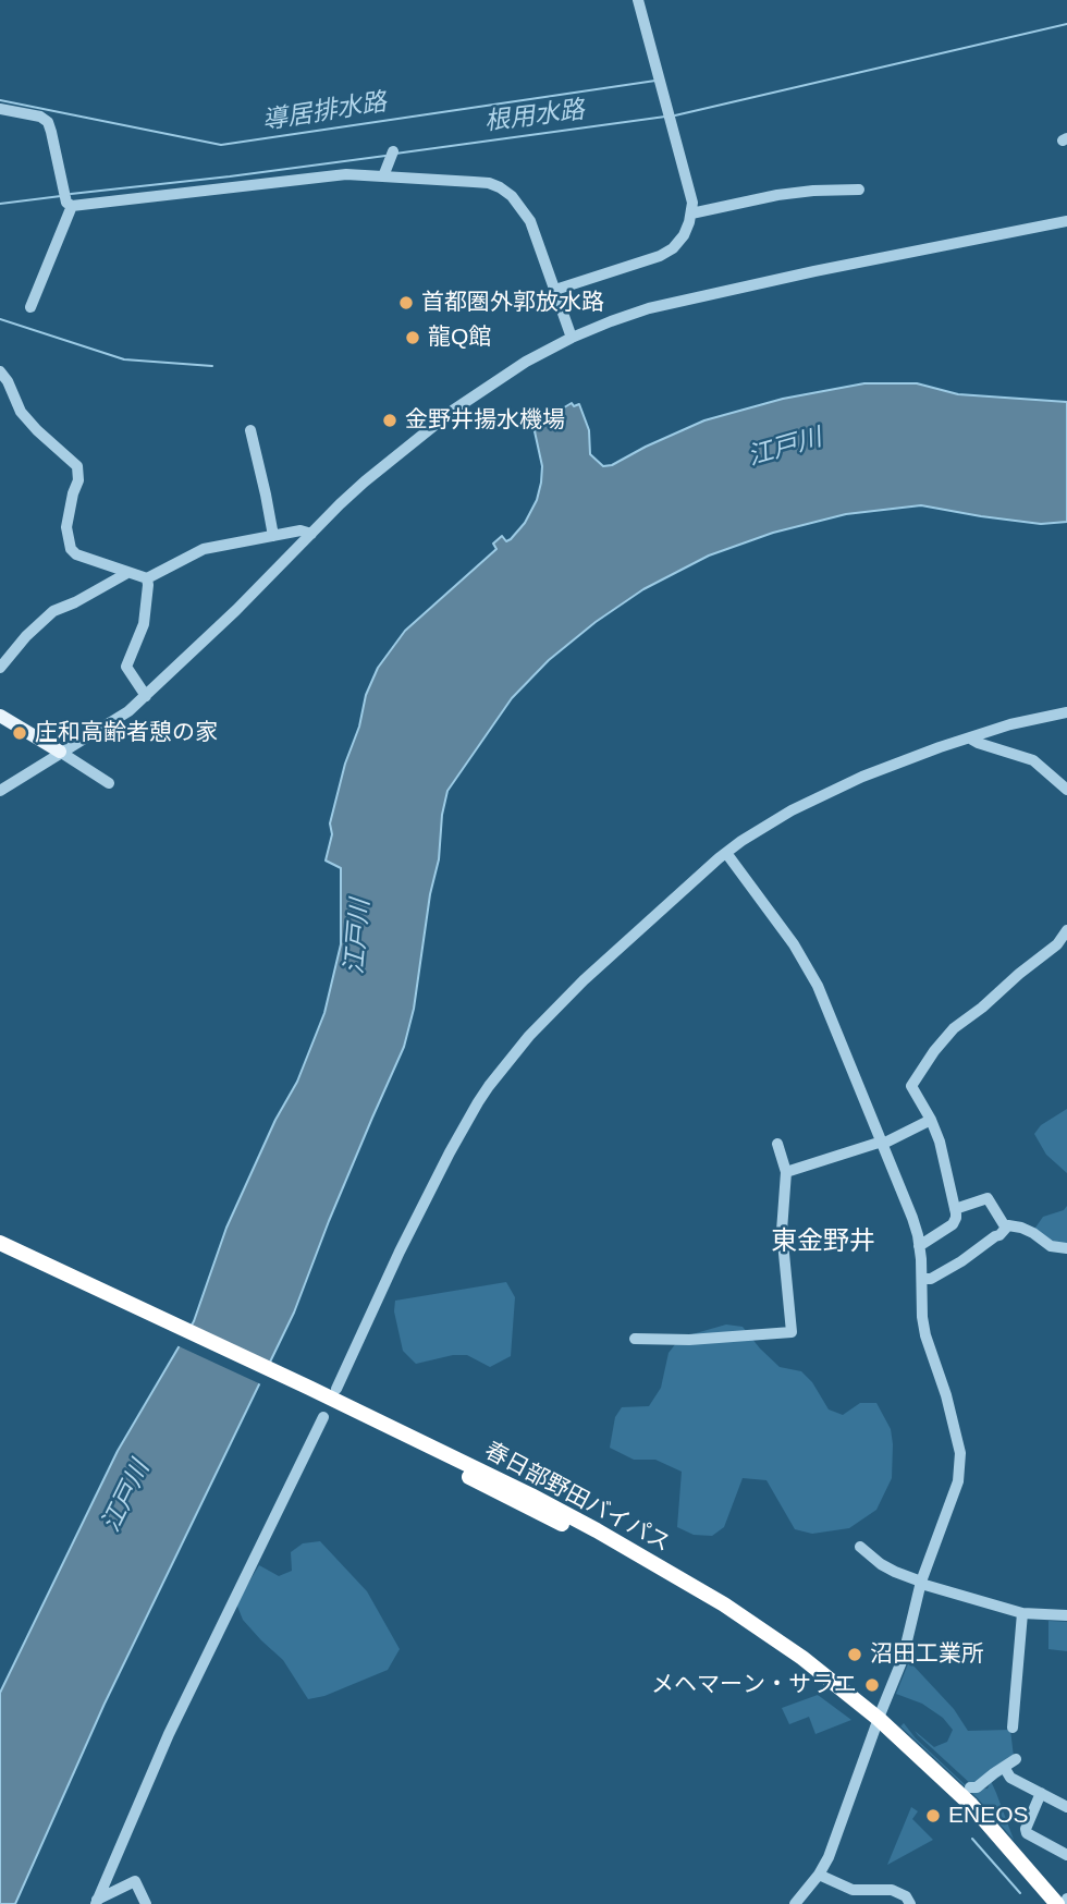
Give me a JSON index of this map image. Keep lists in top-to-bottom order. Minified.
{"streets":{"highway":["春日部野田バイパス"]},"districts":["東金野井"],"water":["導居排水路","根用水路","江戸川"],"places":["首都圏外郭放水路","龍Q館","金野井揚水機場","庄和高齢者憩の家","沼田工業所","メヘマーン・サラエ","ENEOS"]}
